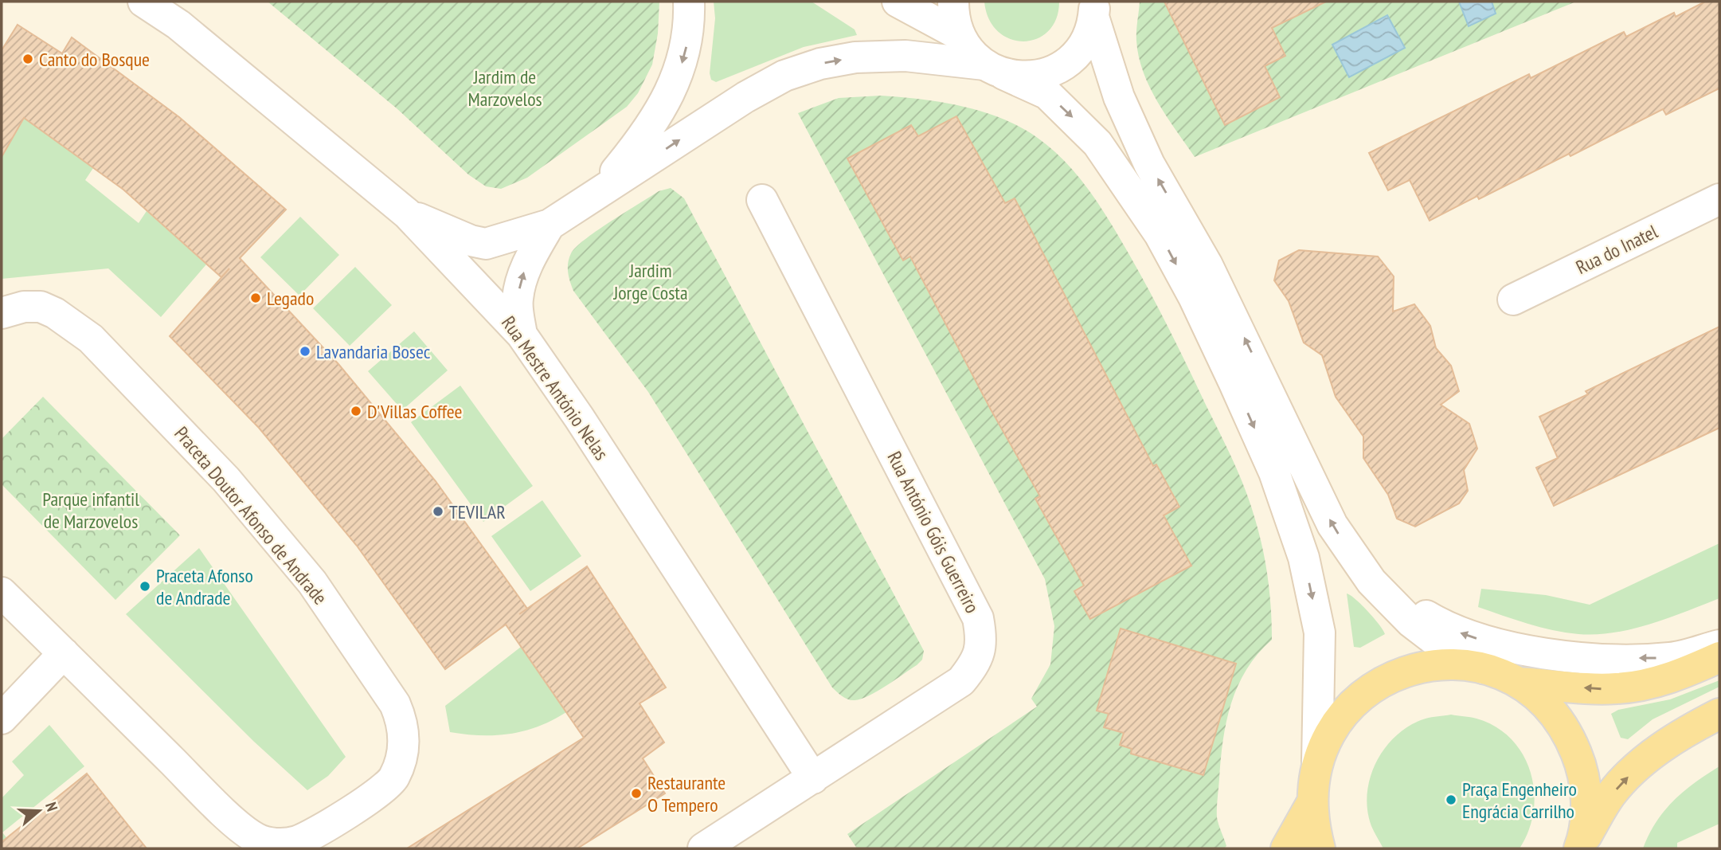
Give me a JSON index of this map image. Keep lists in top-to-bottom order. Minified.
{"streets":{"street":["Rua do Inatel","Rua Mestre António Nelas","Praceta Doutor Afonso de Andrade","Rua António Góis Guerreiro"]},"crossings":[["Rua Mestre António Nelas","Rua António Góis Guerreiro"]],"parks":["Jardim de Marzovelos","Jardim Jorge Costa","Parque infantil de Marzovelos"],"places":["Canto do Bosque","Legado","Lavandaria Bosec","D'Villas Coffee","TEVILAR","Praceta Afonso de Andrade","Restaurante O Tempero","Praça Engenheiro Engrácia Carrilho"],"north":"right"}
